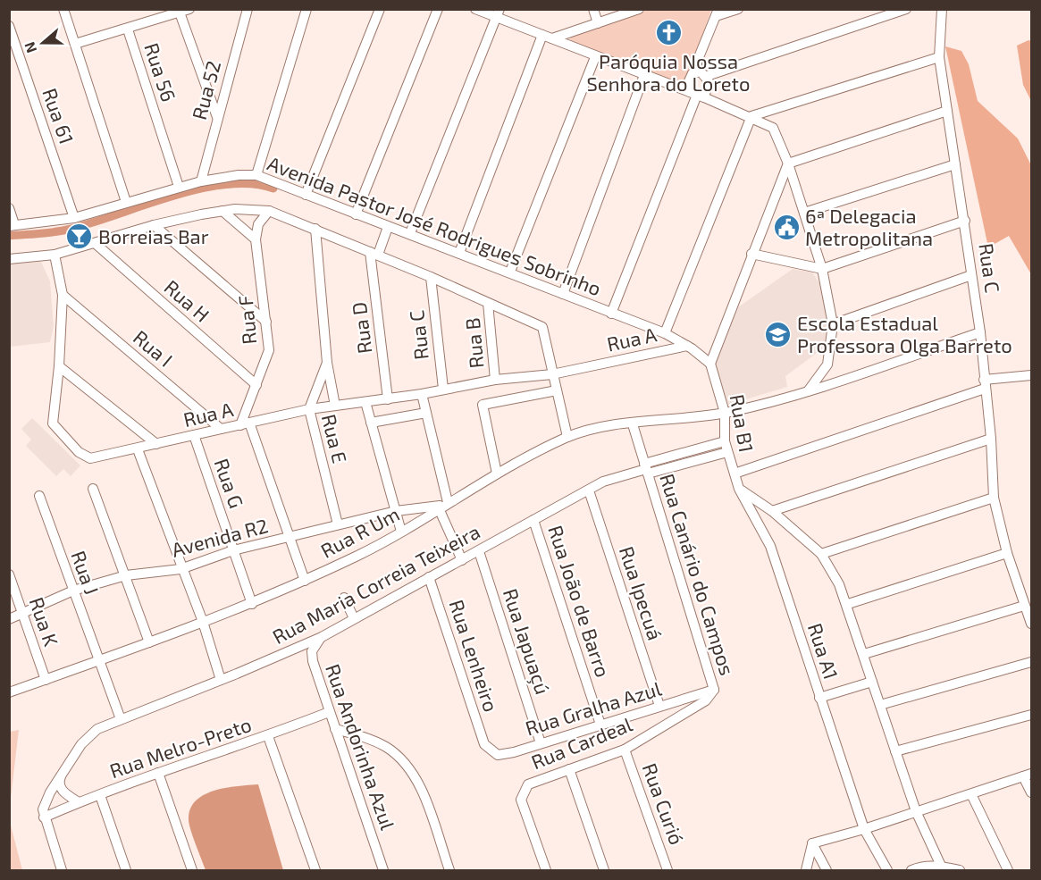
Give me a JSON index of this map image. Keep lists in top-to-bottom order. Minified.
{"streets":{"street":["Rua 56","Rua 52","Rua 61","Avenida Pastor José Rodrigues Sobrinho","Rua C","Rua H","Rua F","Rua D","Rua A","Rua B","Rua I","Rua B1","Rua E","Rua G","Rua R Um","Avenida R2","Rua J","Rua Canário do Campos","Rua Maria Correia Teixeira","Rua Ipecuá","Rua João de Barro","Rua K","Rua Japuaçú","Rua A1","Rua Lenheiro","Rua Gralha Azul","Rua Cardeal","Rua Andorinha Azul","Rua Melro-Preto","Rua Curió"]},"crossings":[["Rua 56","Avenida Pastor José Rodrigues Sobrinho"],["Rua 52","Avenida Pastor José Rodrigues Sobrinho"],["Rua 61","Avenida Pastor José Rodrigues Sobrinho"],["Avenida Pastor José Rodrigues Sobrinho","Rua A"],["Avenida Pastor José Rodrigues Sobrinho","Rua B1"],["Rua C","Rua A"],["Rua C","Rua R Um"],["Rua H","Rua F"],["Rua F","Rua A"],["Rua D","Rua A"],["Rua A","Rua B"],["Rua A","Rua I"],["Rua A","Rua E"],["Rua A","Rua G"],["Rua B1","Rua R Um"],["Rua B1","Rua Maria Correia Teixeira"],["Rua B1","Rua A1"],["Rua E","Avenida R2"],["Rua G","Rua R Um"],["Rua G","Avenida R2"],["Rua R Um","Avenida R2"],["Rua R Um","Rua J"],["Rua R Um","Rua Canário do Campos"],["Rua R Um","Rua K"],["Avenida R2","Rua J"],["Avenida R2","Rua K"],["Rua J","Rua Maria Correia Teixeira"],["Rua Canário do Campos","Rua Maria Correia Teixeira"],["Rua Canário do Campos","Rua Gralha Azul"],["Rua Canário do Campos","Rua Cardeal"],["Rua Maria Correia Teixeira","Rua Ipecuá"],["Rua Maria Correia Teixeira","Rua João de Barro"],["Rua Maria Correia Teixeira","Rua Japuaçú"],["Rua Maria Correia Teixeira","Rua Lenheiro"],["Rua Maria Correia Teixeira","Rua Andorinha Azul"],["Rua Maria Correia Teixeira","Rua Melro-Preto"],["Rua Ipecuá","Rua Gralha Azul"],["Rua João de Barro","Rua Gralha Azul"],["Rua Japuaçú","Rua Gralha Azul"],["Rua Lenheiro","Rua Gralha Azul"],["Rua Gralha Azul","Rua Cardeal"],["Rua Cardeal","Rua Curió"],["Rua Andorinha Azul","Rua Melro-Preto"]],"places":{"church":["Paróquia Nossa Senhora do Loreto"],"public building":["6ª Delegacia Metropolitana"],"bar":["Borreias Bar"],"school or university":["Escola Estadual Professora Olga Barreto"]},"north":"left"}
